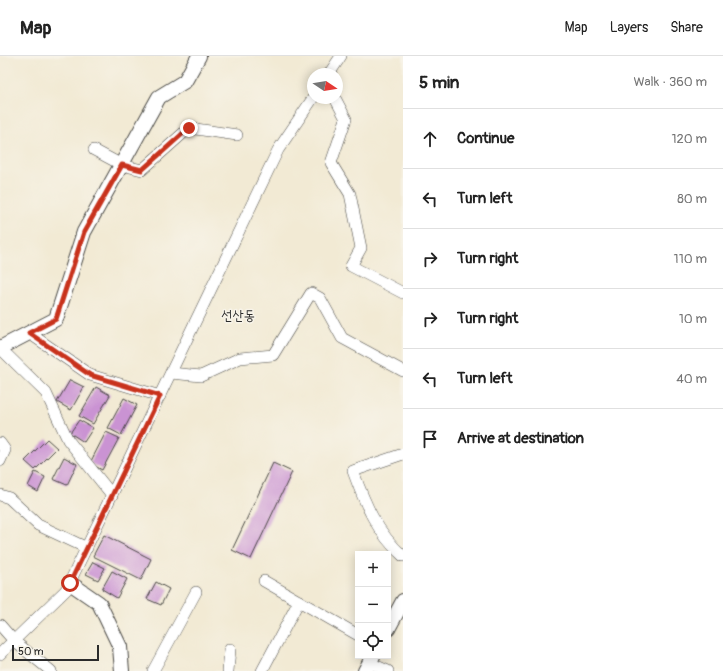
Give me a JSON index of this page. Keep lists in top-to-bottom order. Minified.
{"districts":["선산동"],"scale_bar":"50 m","north":"right","page":{"header":"Map","nav":["Map","Layers","Share"],"heading":["5 min","Walk · 360 m"],"list":[["Continue","120 m"],["Turn left","80 m"],["Turn right","110 m"],["Turn right","10 m"],["Turn left","40 m"],"Arrive at destination"],"map_buttons":["+","−"],"scale":"50 m"}}
